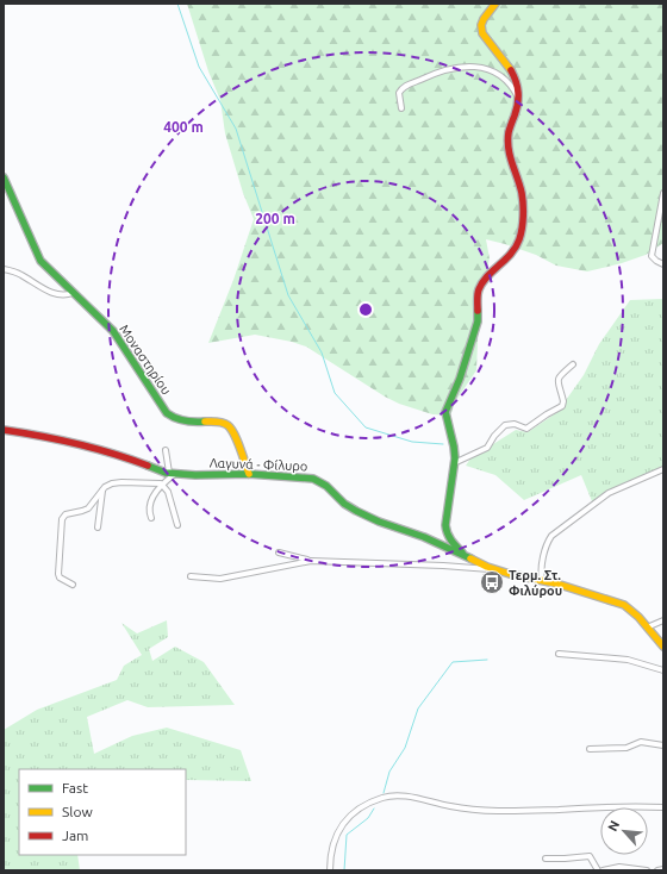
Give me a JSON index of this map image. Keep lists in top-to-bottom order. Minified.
{"streets":{"street":["Μοναστηρίου","Λαγυνά - Φίλυρο"]},"crossings":[["Μοναστηρίου","Λαγυνά - Φίλυρο"]],"places":{"bus stop":["Τερμ. Στ. Φιλύρου"]},"legend":["Fast","Slow","Jam"],"north":"top left","rings":["400 m","200 m"]}
